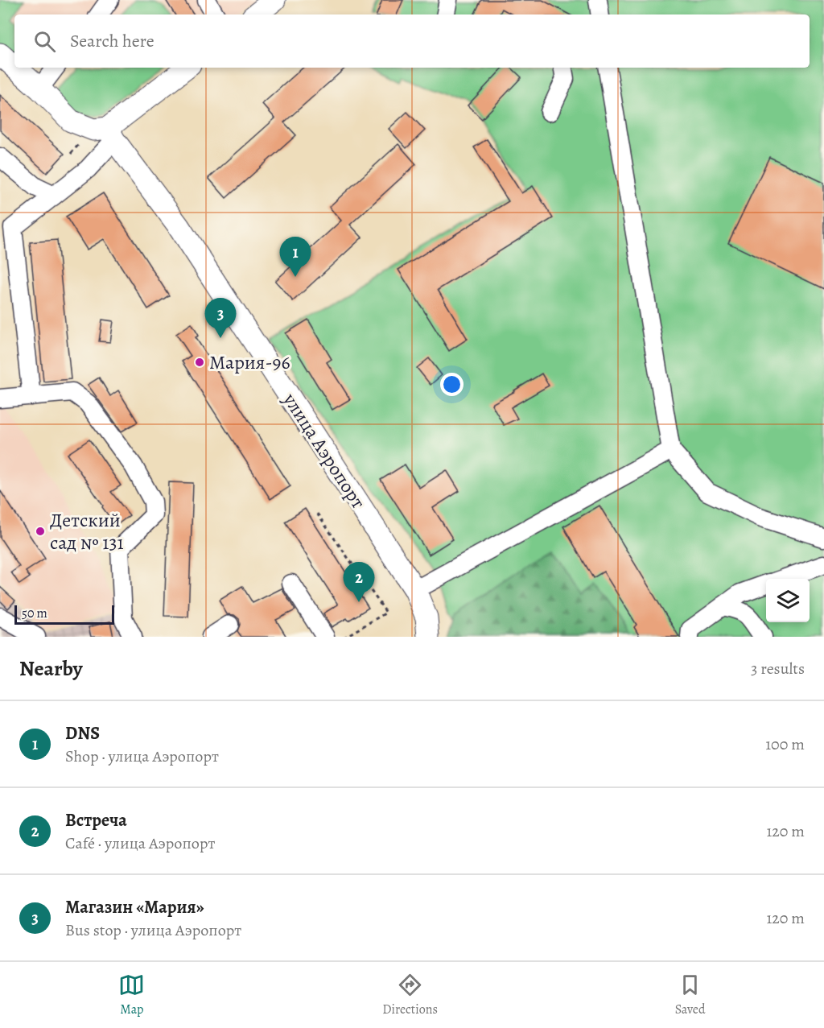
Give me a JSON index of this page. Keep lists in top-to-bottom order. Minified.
{"streets":{"main road":["улица Аэропорт"]},"places":["Мария-96","Детский сад № 131"],"scale_bar":"50 m","page":{"search":"Search here","pins":["1","3","2"],"scale":"50 m","heading":["Nearby","3 results"],"list":[{"mark":"1","name":"DNS","note":"Shop · улица Аэропорт","value":"100 m"},{"mark":"2","name":"Встреча","note":"Café · улица Аэропорт","value":"120 m"},{"mark":"3","name":"Магазин «Мария»","note":"Bus stop · улица Аэропорт","value":"120 m"}],"nav":["Map","Directions","Saved"]}}
